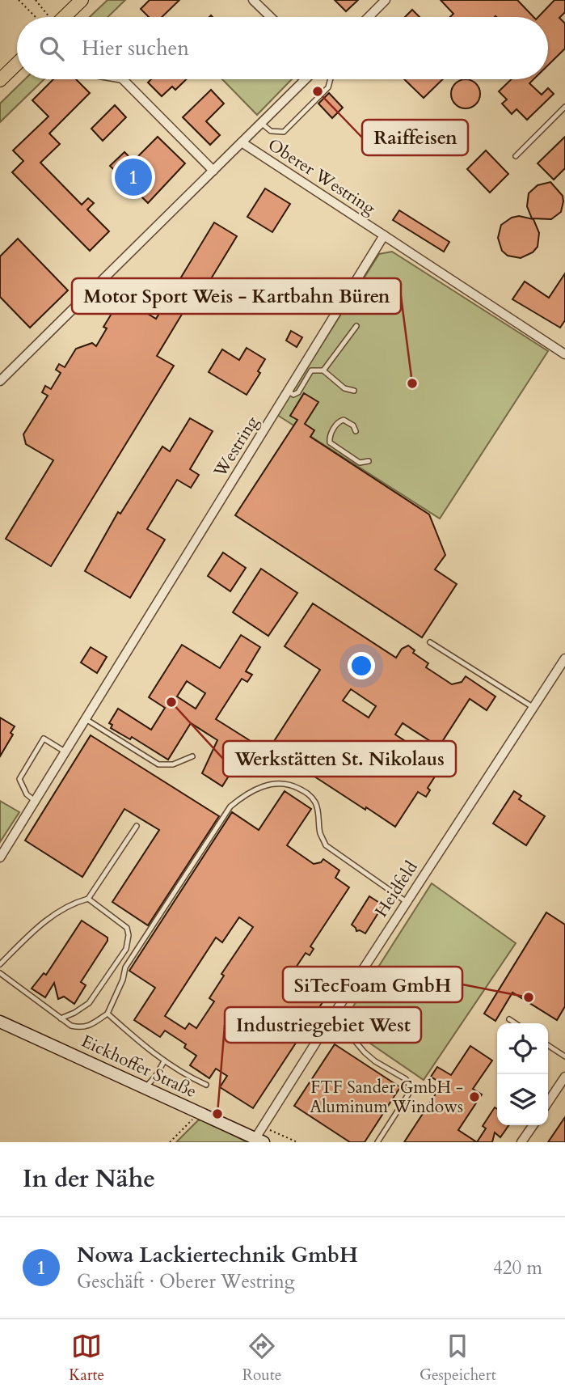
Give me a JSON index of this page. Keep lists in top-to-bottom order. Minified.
{"streets":{"main road":["Eickhoffer Straße"],"street":["Oberer Westring","Westring","Heidfeld"]},"crossings":[["Oberer Westring","Westring"],["Heidfeld","Eickhoffer Straße"]],"places":["Raiffeisen","Motor Sport Weis - Kartbahn Büren","Werkstätten St. Nikolaus","SiTecFoam GmbH","FTF Sander GmbH - Aluminum Windows","Industriegebiet West"],"page":{"search":"Hier suchen","pins":"1","heading":"In der Nähe","list":[{"mark":"1","name":"Nowa Lackiertechnik GmbH","note":"Geschäft · Oberer Westring","value":"420 m"}],"nav":["Karte","Route","Gespeichert"]}}
